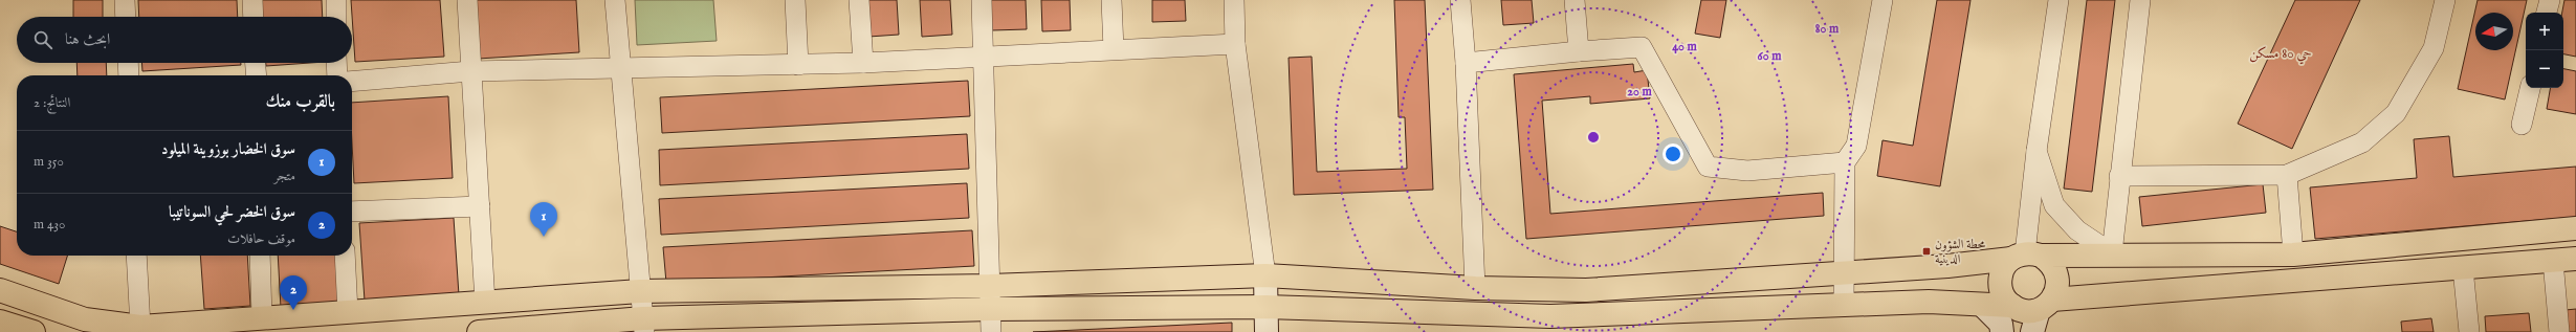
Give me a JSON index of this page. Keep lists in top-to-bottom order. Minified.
{"districts":["حي 80 مسكن"],"places":{"transit":["محطة الشؤون الدينية"]},"north":"left","page":{"map_buttons":["+","−"],"search":"ابحث هنا","heading":["بالقرب منك","النتائج: 2"],"list":[{"mark":"1","name":"سوق الخضار بوزوينة الميلود","note":"متجر","value":"350 m"},{"mark":"2","name":"سوق الخضر لحي السوناتيبا","note":"موقف حافلات","value":"430 m"}],"pins":["1","2"]},"rings":["80 m","40 m","60 m","20 m"]}
